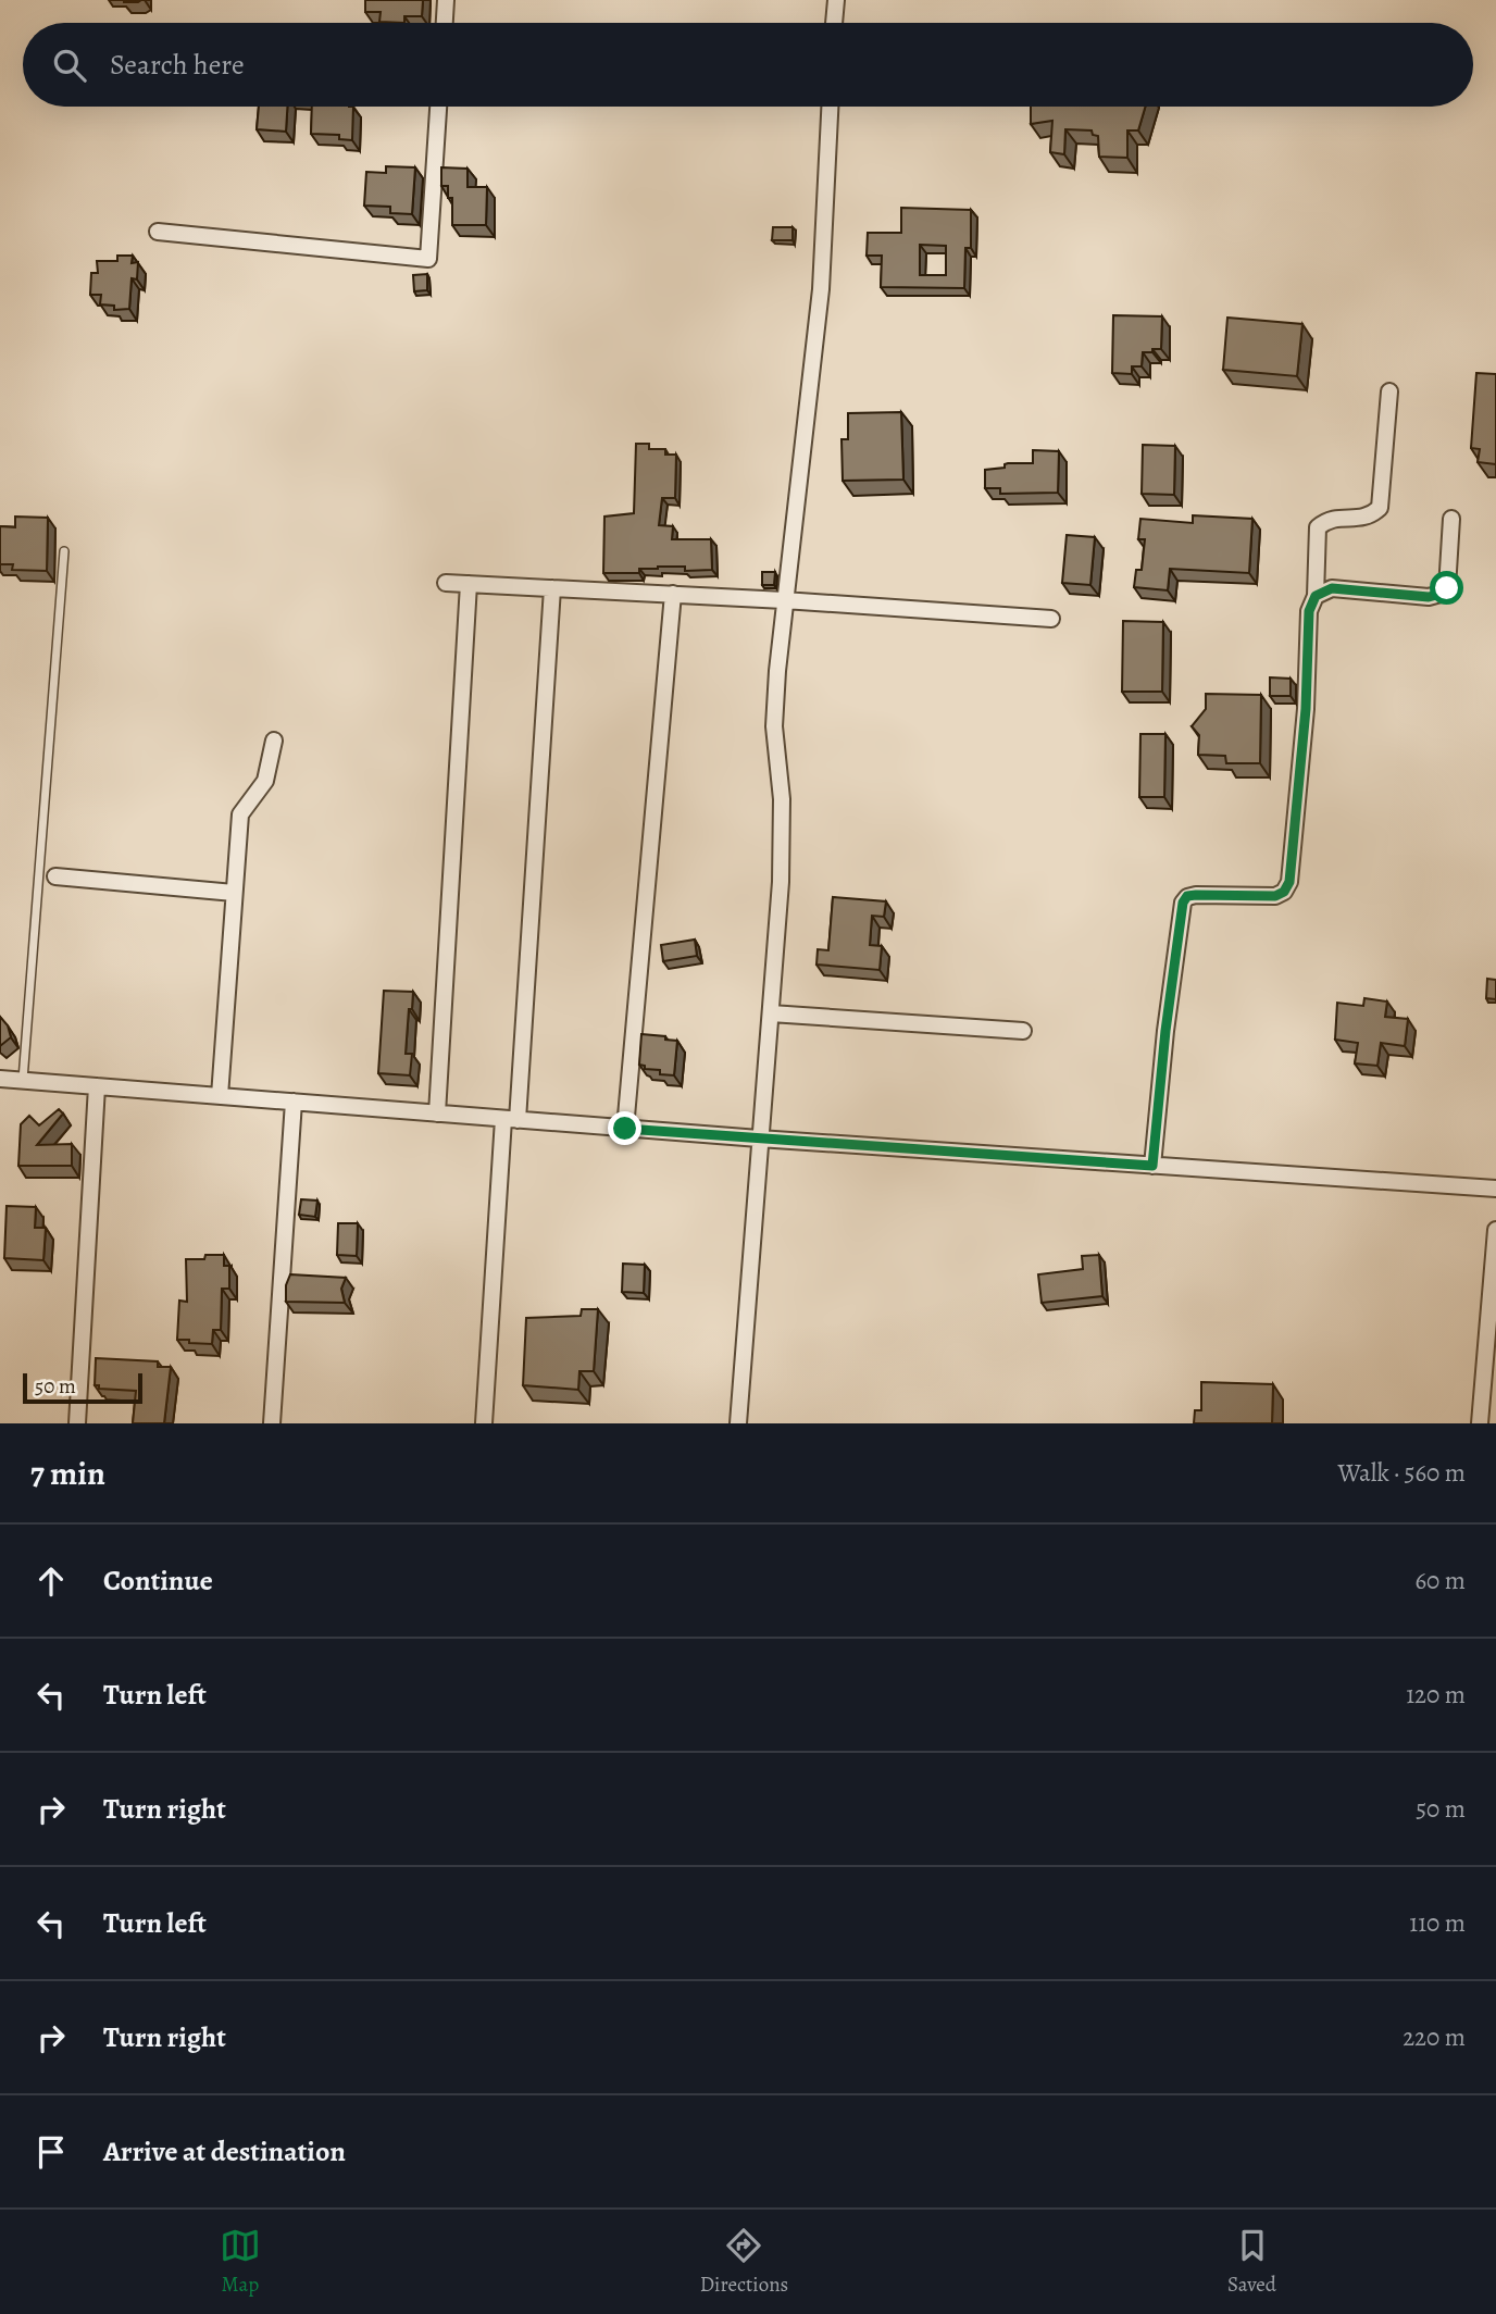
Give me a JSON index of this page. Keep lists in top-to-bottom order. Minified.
{"scale_bar":"50 m","page":{"search":"Search here","scale":"50 m","heading":["7 min","Walk · 560 m"],"list":[["Continue","60 m"],["Turn left","120 m"],["Turn right","50 m"],["Turn left","110 m"],["Turn right","220 m"],"Arrive at destination"],"nav":["Map","Directions","Saved"]}}
